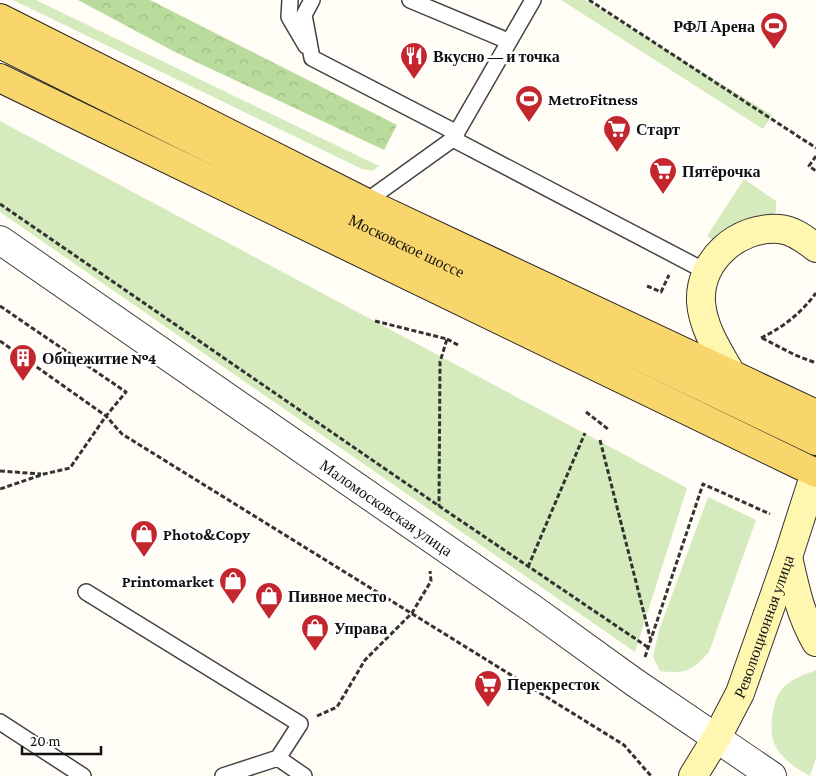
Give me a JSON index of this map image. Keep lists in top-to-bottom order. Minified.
{"streets":{"main road":["Московское шоссе","Революционная улица"],"street":["Маломосковская улица"]},"crossings":[["Московское шоссе","Революционная улица"],["Маломосковская улица","Революционная улица"]],"places":{"sports":["РФЛ Арена","MetroFitness"],"restaurant":["Вкусно — и точка"],"supermarket":["Старт","Пятёрочка","Перекресток"],"building":["Общежитие №4"],"shop":["Photo&Copy","Printomarket","Пивное место","Управа"]},"scale_bar":"20 m"}
